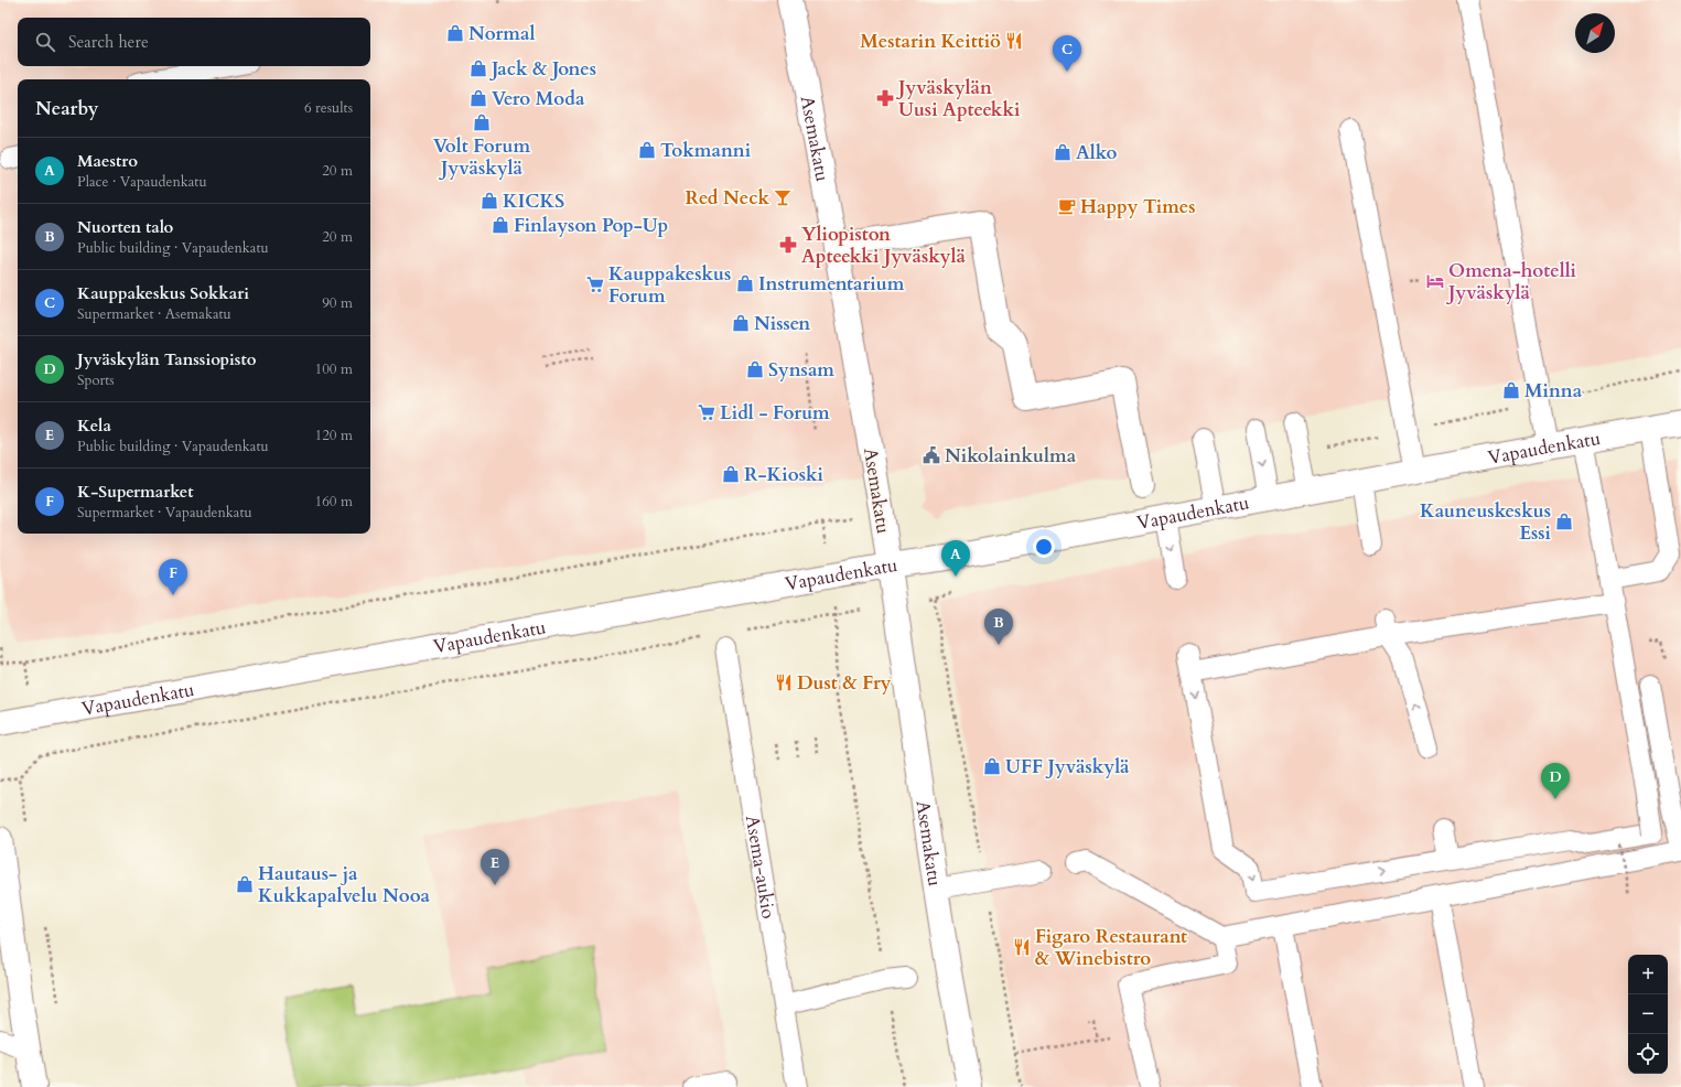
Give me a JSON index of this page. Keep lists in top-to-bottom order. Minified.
{"streets":{"street":["Asemakatu","Vapaudenkatu"],"lane":["Asema-aukio"]},"crossings":[["Asemakatu","Vapaudenkatu"]],"places":{"shop":["Normal","Jack & Jones","Vero Moda","Volt Forum Jyväskylä","Tokmanni","Alko","KICKS","Finlayson Pop-Up","Instrumentarium","Nissen","Synsam","Minna","R-Kioski","Kauneuskeskus Essi","UFF Jyväskylä","Hautaus- ja Kukkapalvelu Nooa"],"restaurant":["Mestarin Keittiö","Dust & Fry","Figaro Restaurant & Winebistro"],"pharmacy":["Jyväskylän Uusi Apteekki","Yliopiston Apteekki Jyväskylä"],"bar":["Red Neck"],"cafe":["Happy Times"],"hotel":["Omena-hotelli Jyväskylä"],"supermarket":["Kauppakeskus Forum","Lidl - Forum"],"public building":["Nikolainkulma"]},"north":"top right","page":{"search":"Search here","pins":["C","A","F","B","D","E"],"heading":["Nearby","6 results"],"list":[{"mark":"A","name":"Maestro","note":"Place · Vapaudenkatu","value":"20 m"},{"mark":"B","name":"Nuorten talo","note":"Public building · Vapaudenkatu","value":"20 m"},{"mark":"C","name":"Kauppakeskus Sokkari","note":"Supermarket · Asemakatu","value":"90 m"},{"mark":"D","name":"Jyväskylän Tanssiopisto","note":"Sports","value":"100 m"},{"mark":"E","name":"Kela","note":"Public building · Vapaudenkatu","value":"120 m"},{"mark":"F","name":"K-Supermarket","note":"Supermarket · Vapaudenkatu","value":"160 m"}],"map_buttons":["+","−"]}}
